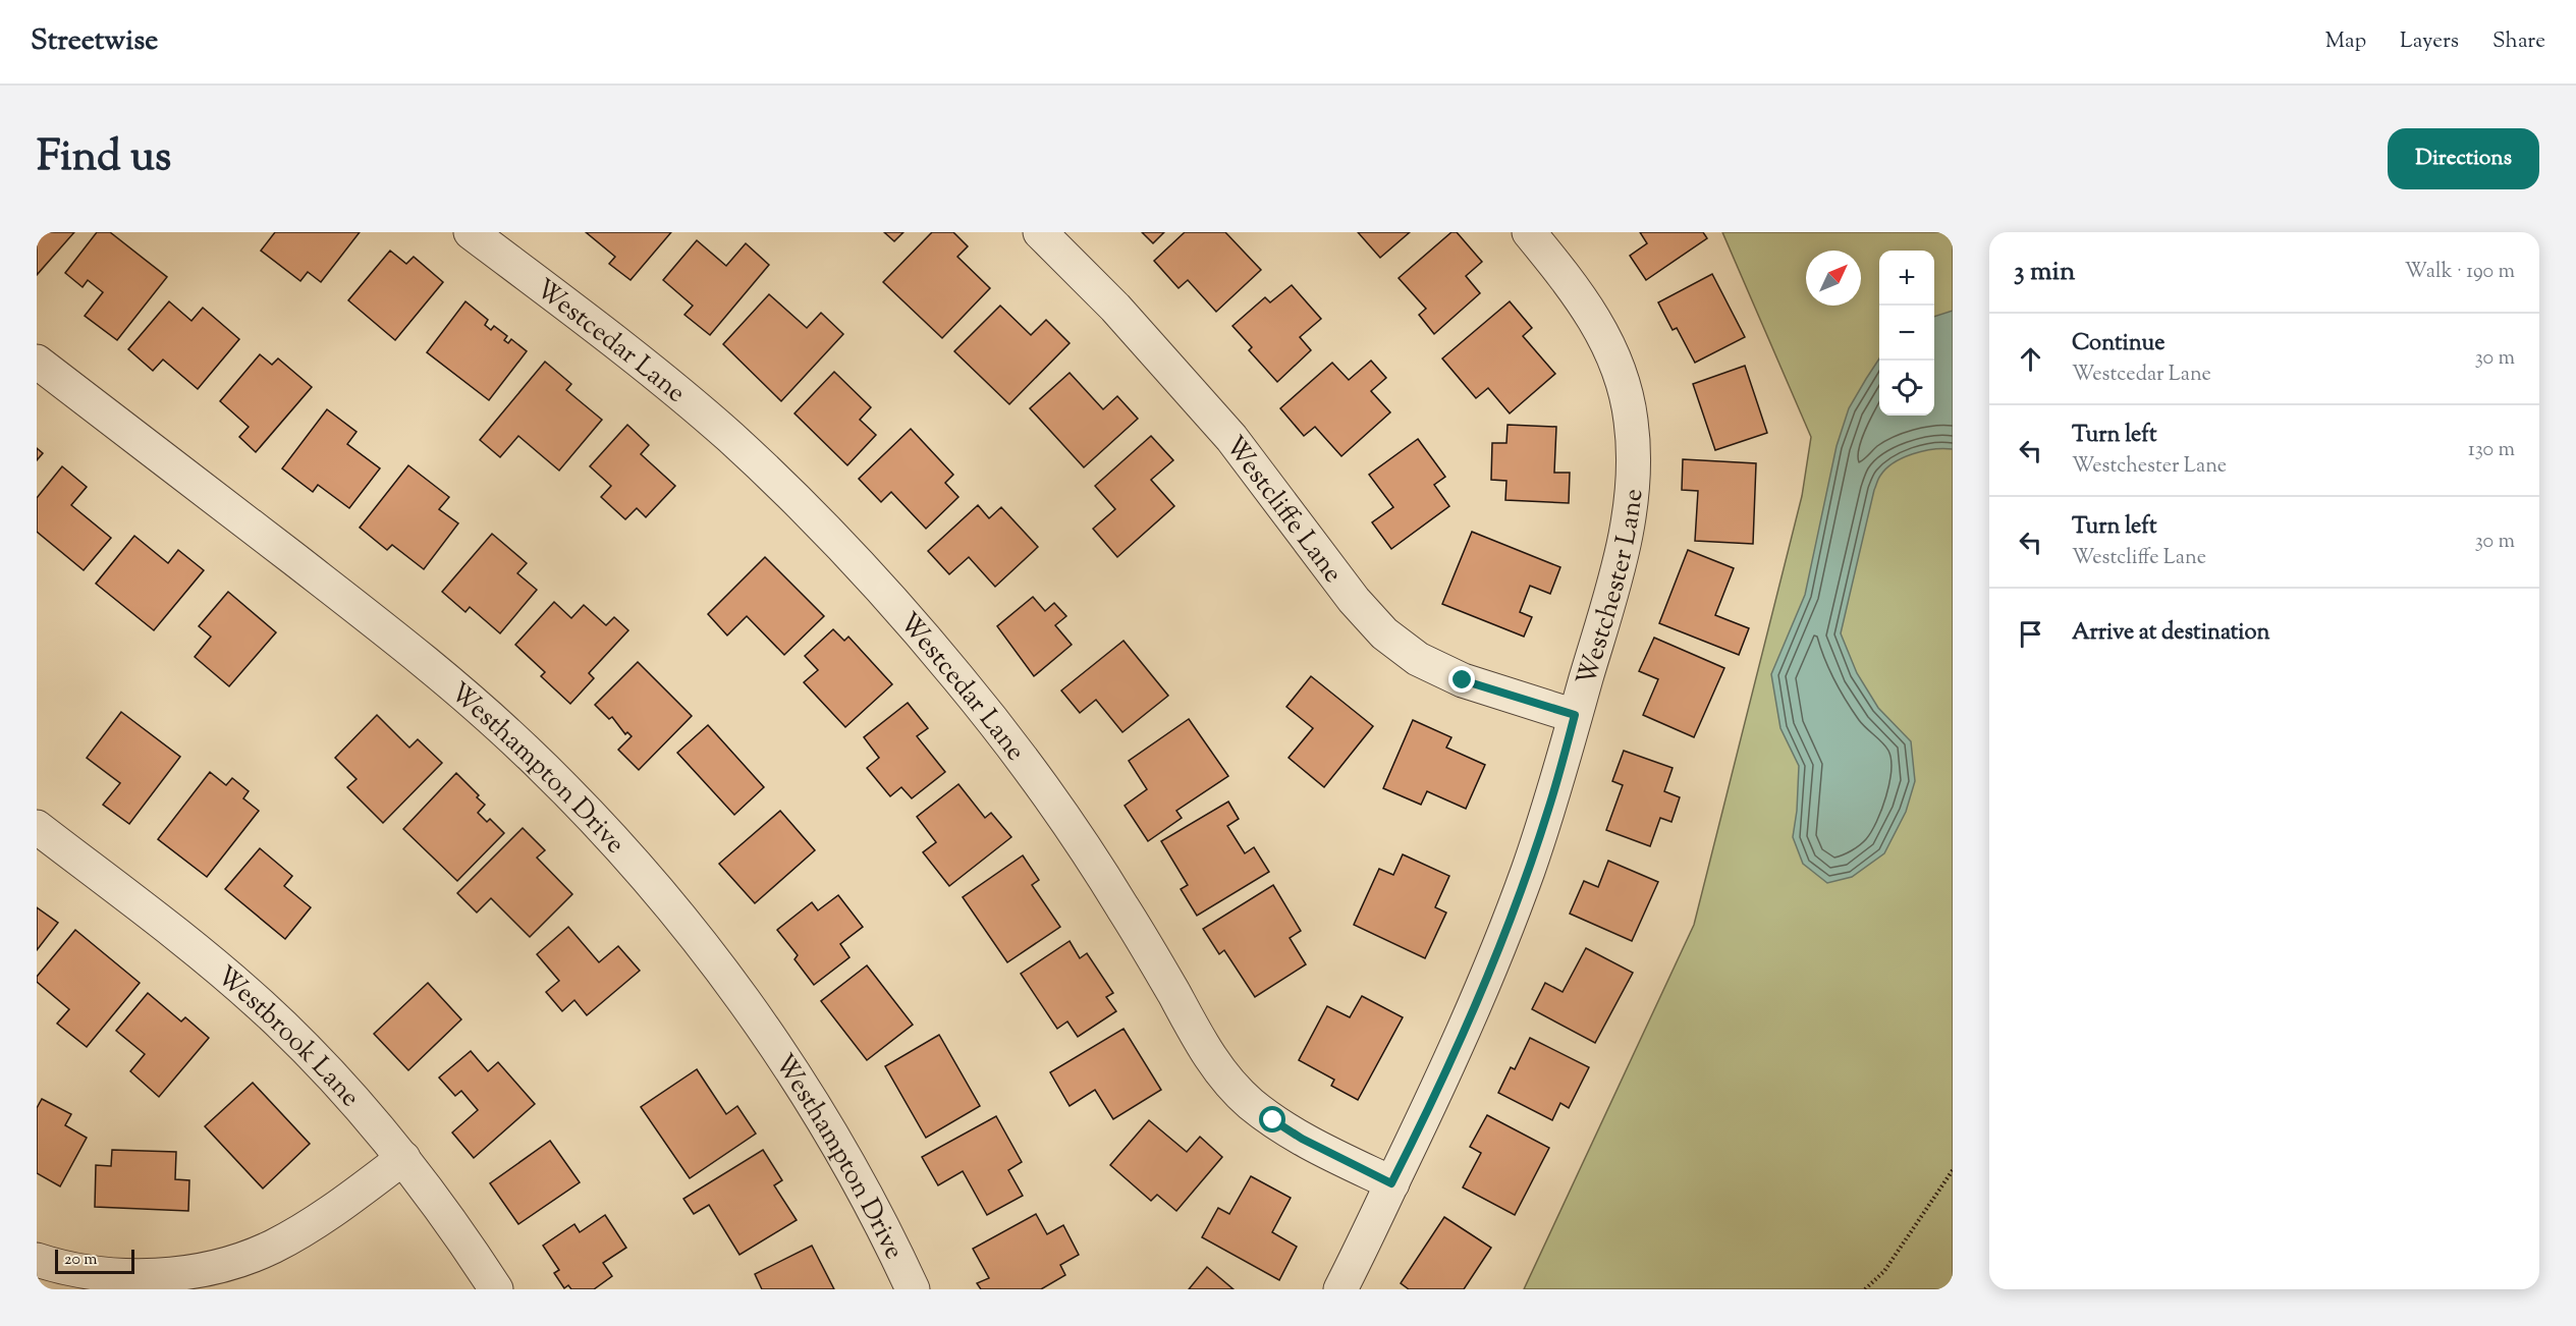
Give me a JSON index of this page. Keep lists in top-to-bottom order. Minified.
{"streets":{"street":["Westcedar Lane","Westcliffe Lane","Westchester Lane","Westhampton Drive","Westbrook Lane"]},"crossings":[["Westcedar Lane","Westchester Lane"],["Westcliffe Lane","Westchester Lane"]],"scale_bar":"20 m","north":"top right","page":{"header":"Streetwise","nav":["Map","Layers","Share"],"title":"Find us","buttons":"Directions","heading":["3 min","Walk · 190 m"],"map_buttons":["+","−"],"list":[["Continue","Westcedar Lane","30 m"],["Turn left","Westchester Lane","130 m"],["Turn left","Westcliffe Lane","30 m"],"Arrive at destination"],"scale":"20 m"}}
